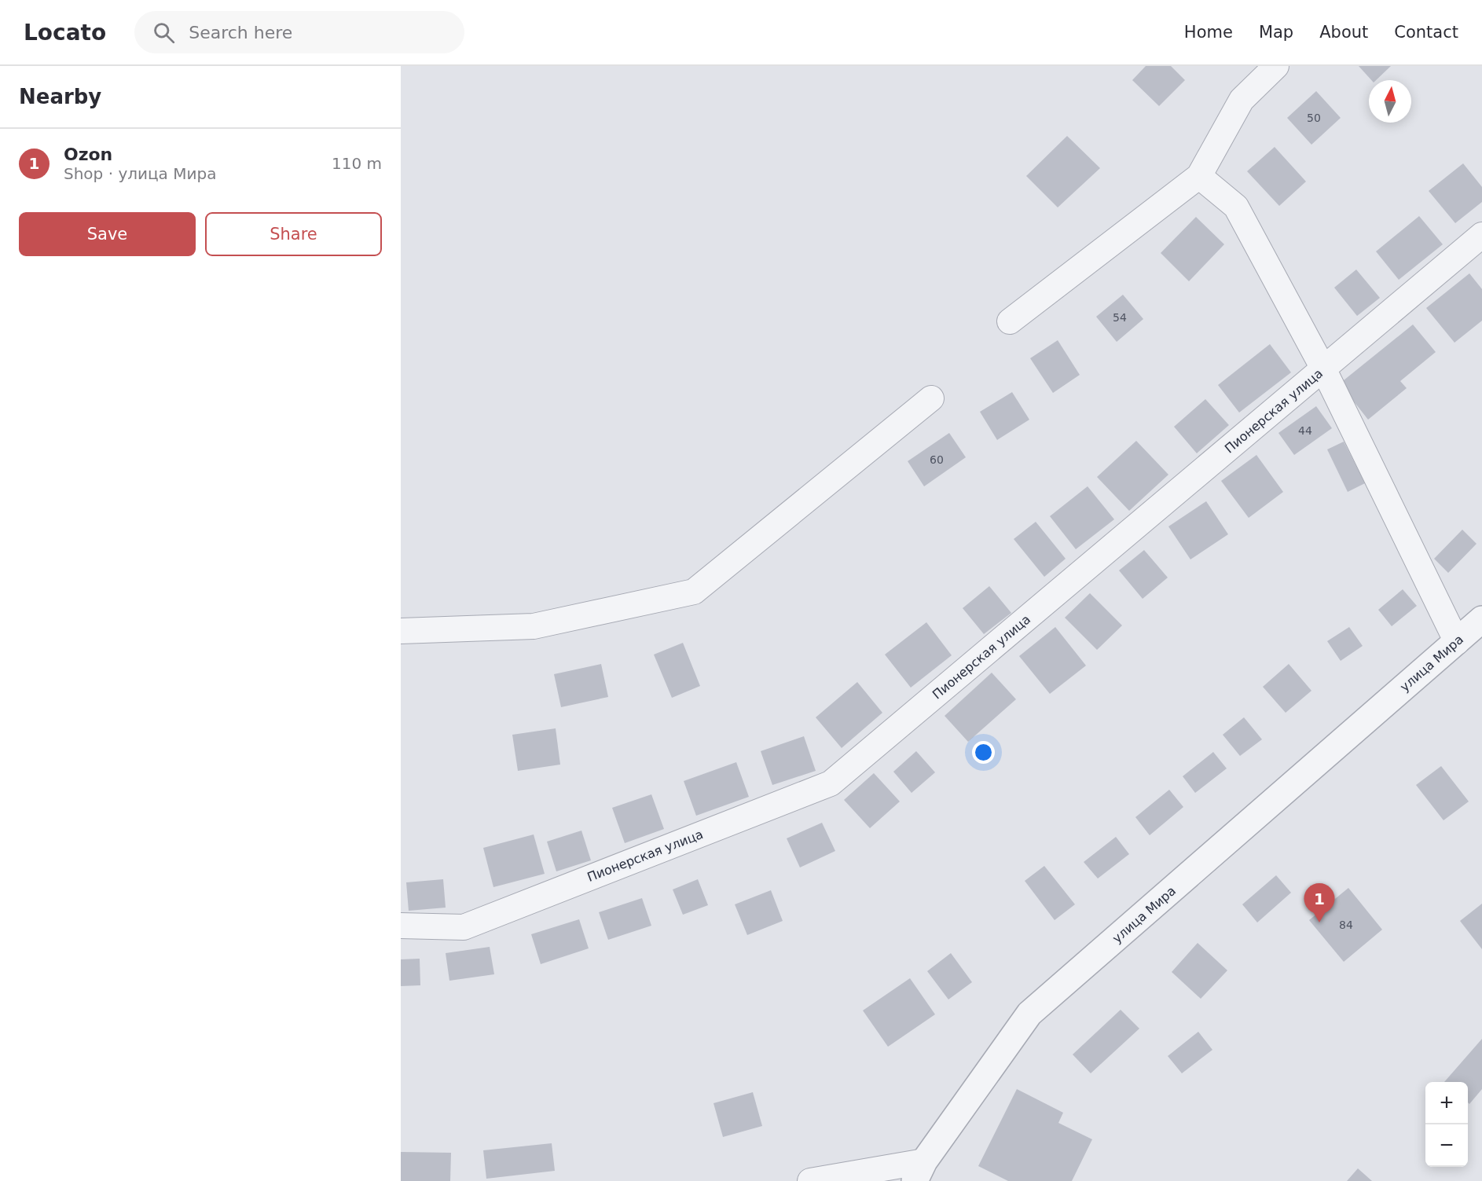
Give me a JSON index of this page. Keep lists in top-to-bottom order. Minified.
{"streets":{"street":["Пионерская улица","улица Мира"]},"house_numbers":["50","54","44","60","84"],"north":"top","page":{"header":"Locato","search":"Search here","nav":["Home","Map","About","Contact"],"heading":"Nearby","list":[{"mark":"1","name":"Ozon","note":"Shop · улица Мира","value":"110 m"}],"buttons":["Save","Share"],"pins":"1","map_buttons":["+","−"]}}
